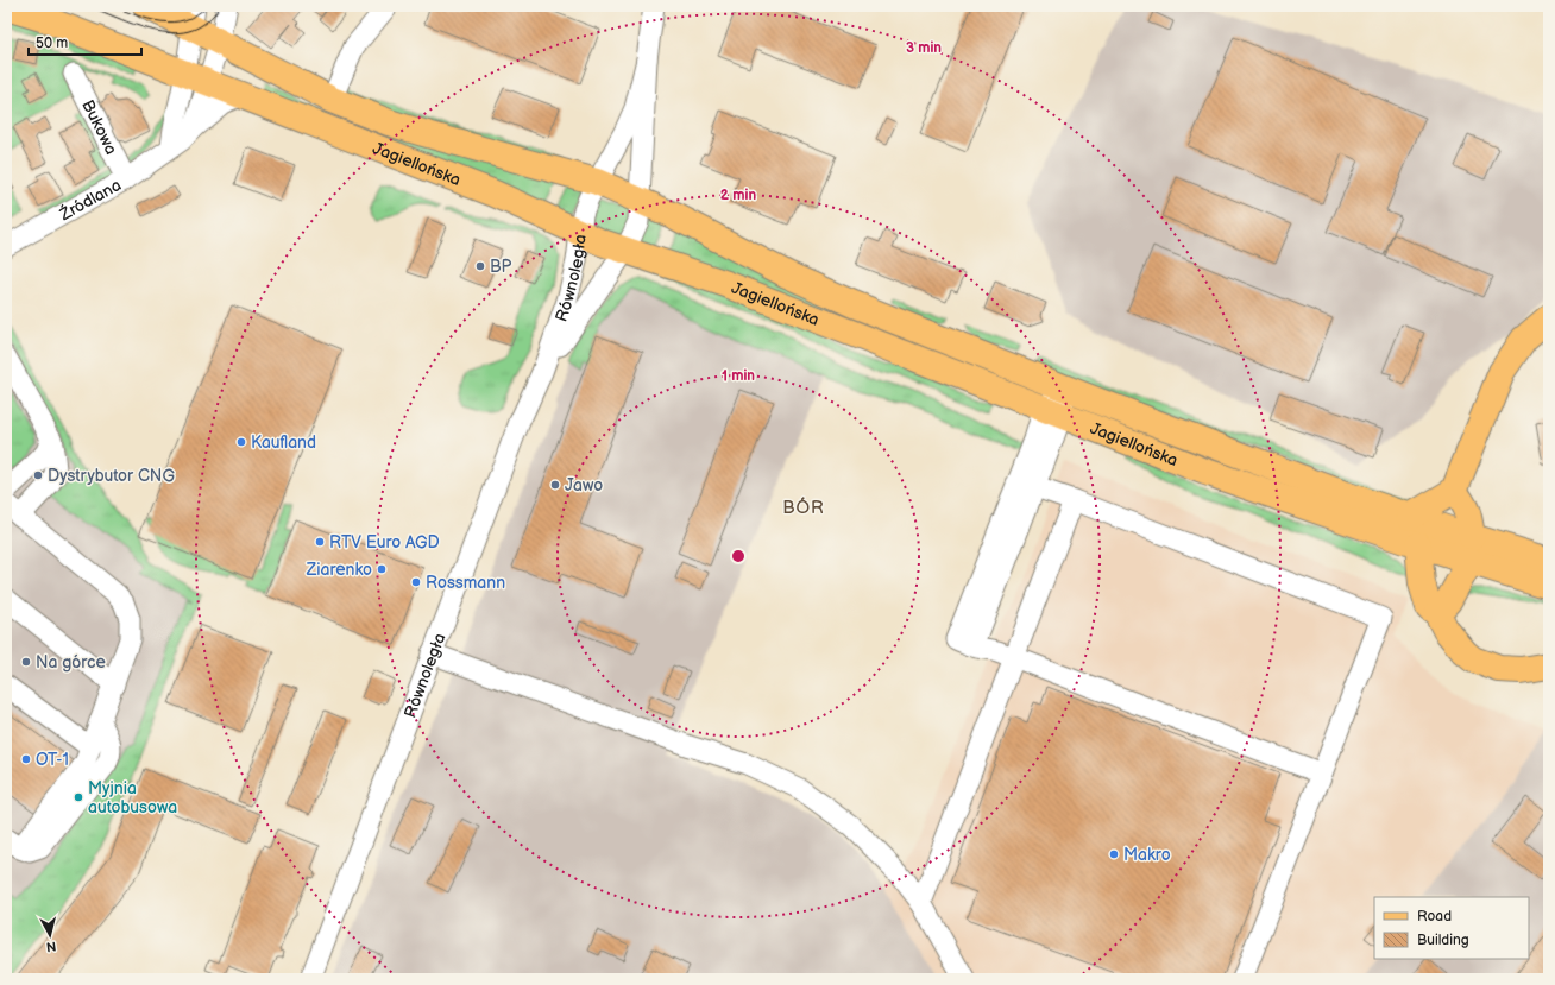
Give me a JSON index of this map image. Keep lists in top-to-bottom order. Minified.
{"streets":{"main road":["Jagiellońska"],"street":["Bukowa","Źródlana","Równoległa"]},"crossings":[["Bukowa","Źródlana"],["Jagiellońska","Źródlana"],["Jagiellońska","Równoległa"]],"districts":["BÓR"],"places":["BP","Kaufland","Dystrybutor CNG","Jawo","RTV Euro AGD","Ziarenko","Rossmann","Na górce","OT-1","Myjnia autobusowa","Makro"],"legend":["Road","Building"],"scale_bar":"50 m","north":"bottom","rings":["3 min","2 min","1 min"]}
